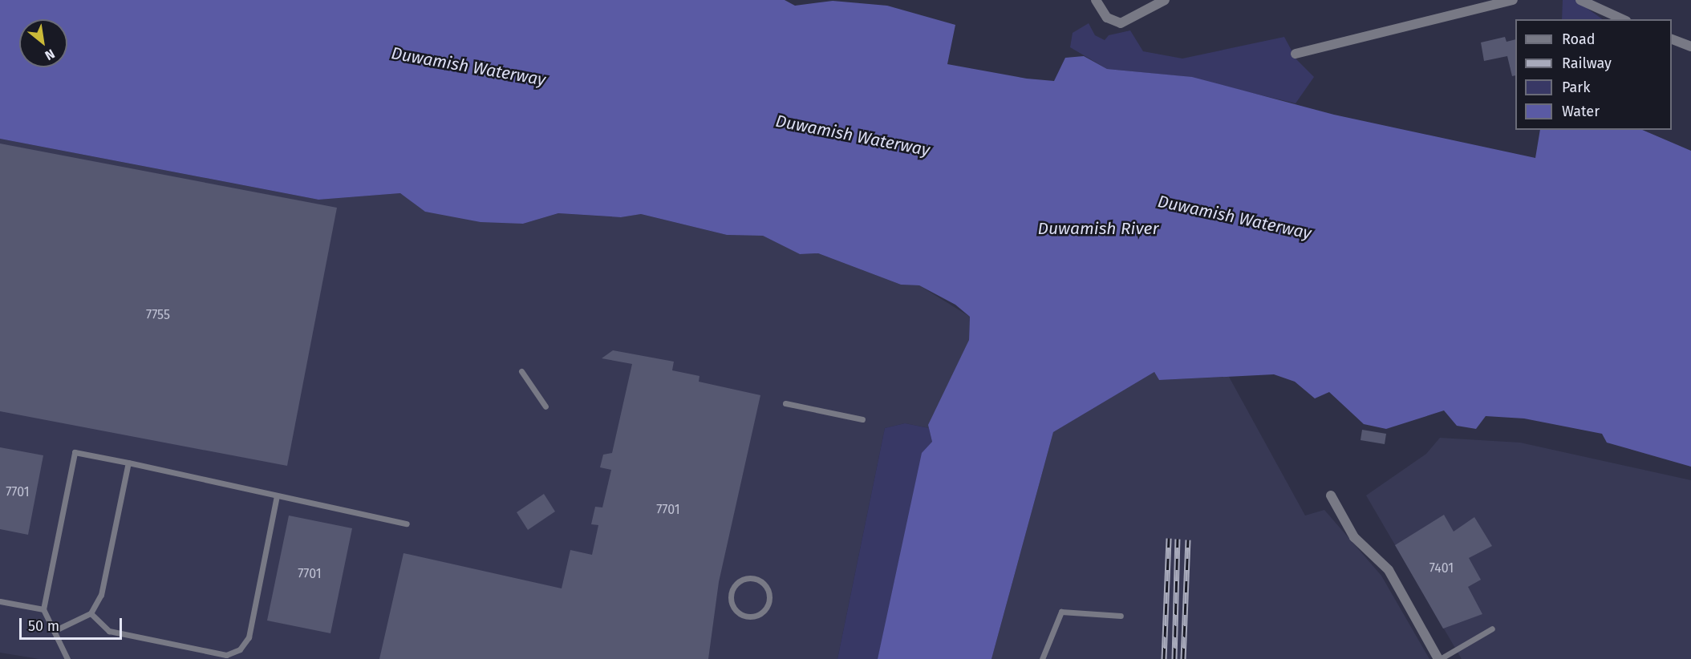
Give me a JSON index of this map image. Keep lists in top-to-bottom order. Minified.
{"water":["Duwamish Waterway","Duwamish River"],"house_numbers":["7755","7701","7701","7401","7701"],"legend":["Road","Railway","Park","Water"],"scale_bar":"50 m","north":"bottom right"}
